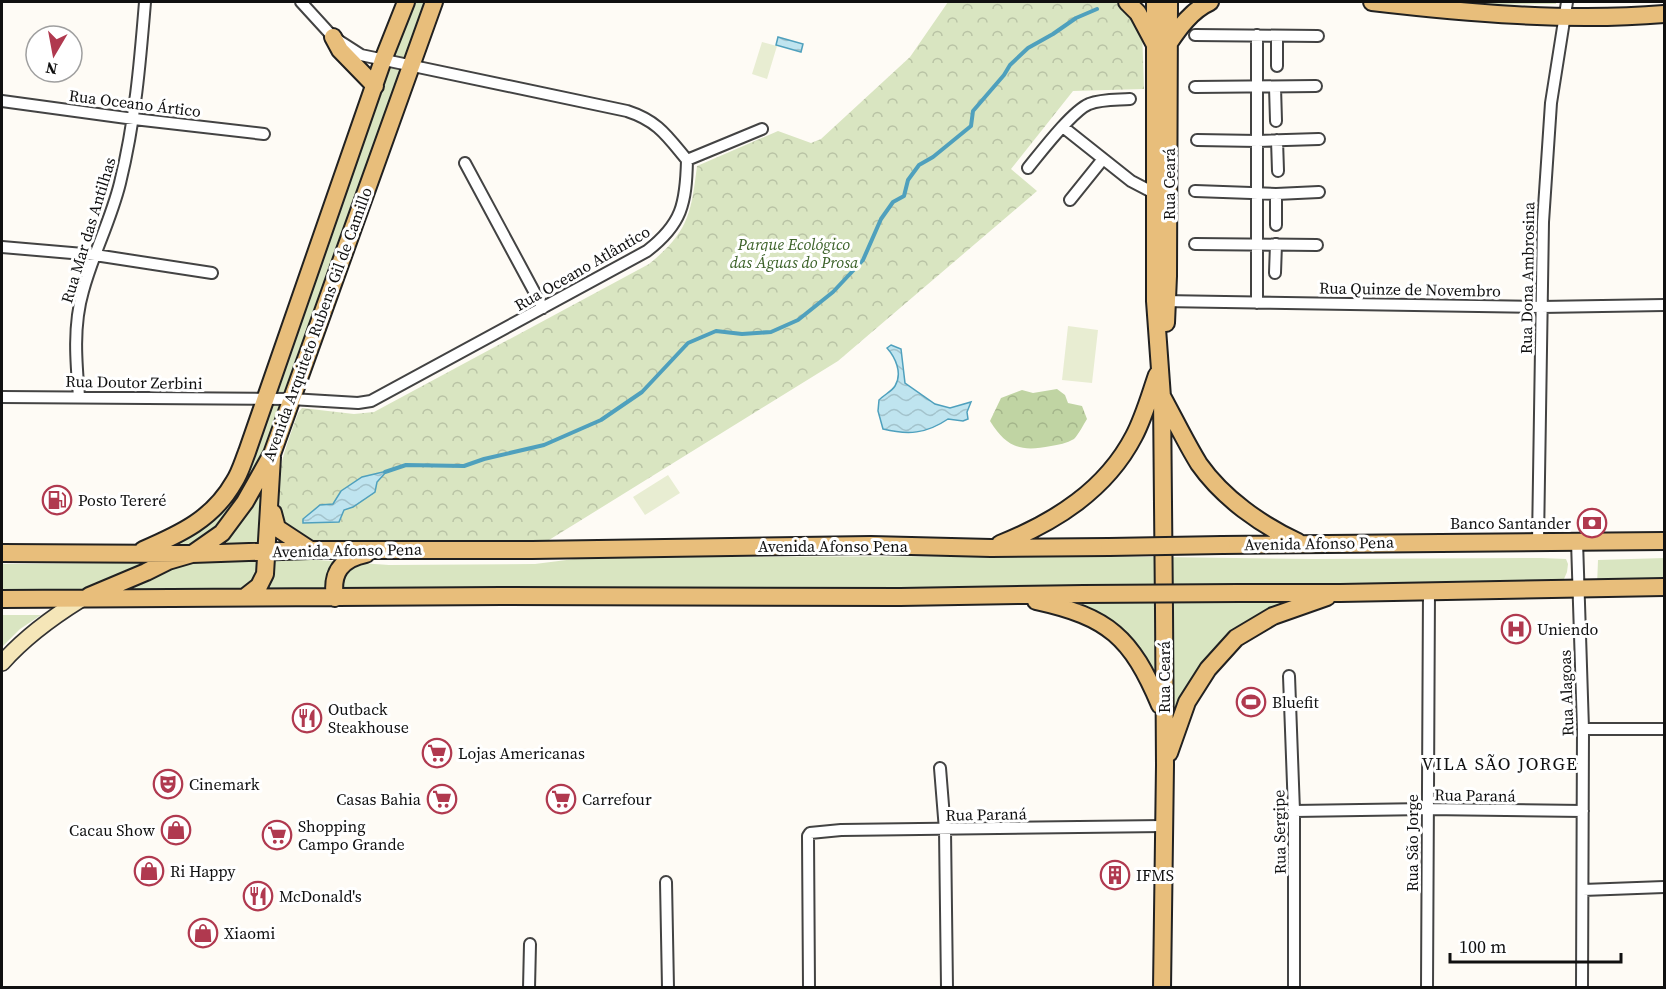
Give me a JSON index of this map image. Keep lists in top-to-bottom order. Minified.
{"streets":{"main road":["Rua Ceará","Avenida Arquiteto Rubens Gil de Camillo","Avenida Afonso Pena"],"street":["Rua Oceano Ártico","Rua Mar das Antilhas","Rua Oceano Atlântico","Rua Dona Ambrosina","Rua Quinze de Novembro","Rua Doutor Zerbini","Rua Alagoas","Rua Paraná","Rua Sergipe","Rua São Jorge"]},"crossings":[["Rua Oceano Ártico","Rua Mar das Antilhas"],["Rua Ceará","Rua Quinze de Novembro"],["Rua Ceará","Rua Paraná"],["Rua Mar das Antilhas","Rua Doutor Zerbini"],["Rua Oceano Atlântico","Avenida Arquiteto Rubens Gil de Camillo"],["Rua Oceano Atlântico","Rua Doutor Zerbini"],["Rua Dona Ambrosina","Rua Quinze de Novembro"],["Rua Dona Ambrosina","Avenida Afonso Pena"],["Avenida Arquiteto Rubens Gil de Camillo","Rua Doutor Zerbini"],["Avenida Arquiteto Rubens Gil de Camillo","Avenida Afonso Pena"],["Avenida Afonso Pena","Rua Alagoas"],["Rua Alagoas","Rua Paraná"],["Rua Paraná","Rua Sergipe"],["Rua Paraná","Rua São Jorge"]],"districts":["VILA SÃO JORGE"],"parks":["Parque Ecológico das Águas do Prosa"],"places":{"fuel station":["Posto Tereré"],"bank":["Banco Santander"],"hospital":["Uniendo"],"sports":["Bluefit"],"restaurant":["Outback Steakhouse","McDonald's"],"supermarket":["Lojas Americanas","Casas Bahia","Carrefour","Shopping Campo Grande"],"theatre":["Cinemark"],"shop":["Cacau Show","Ri Happy","Xiaomi"],"building":["IFMS"]},"scale_bar":"100 m","north":"bottom"}
